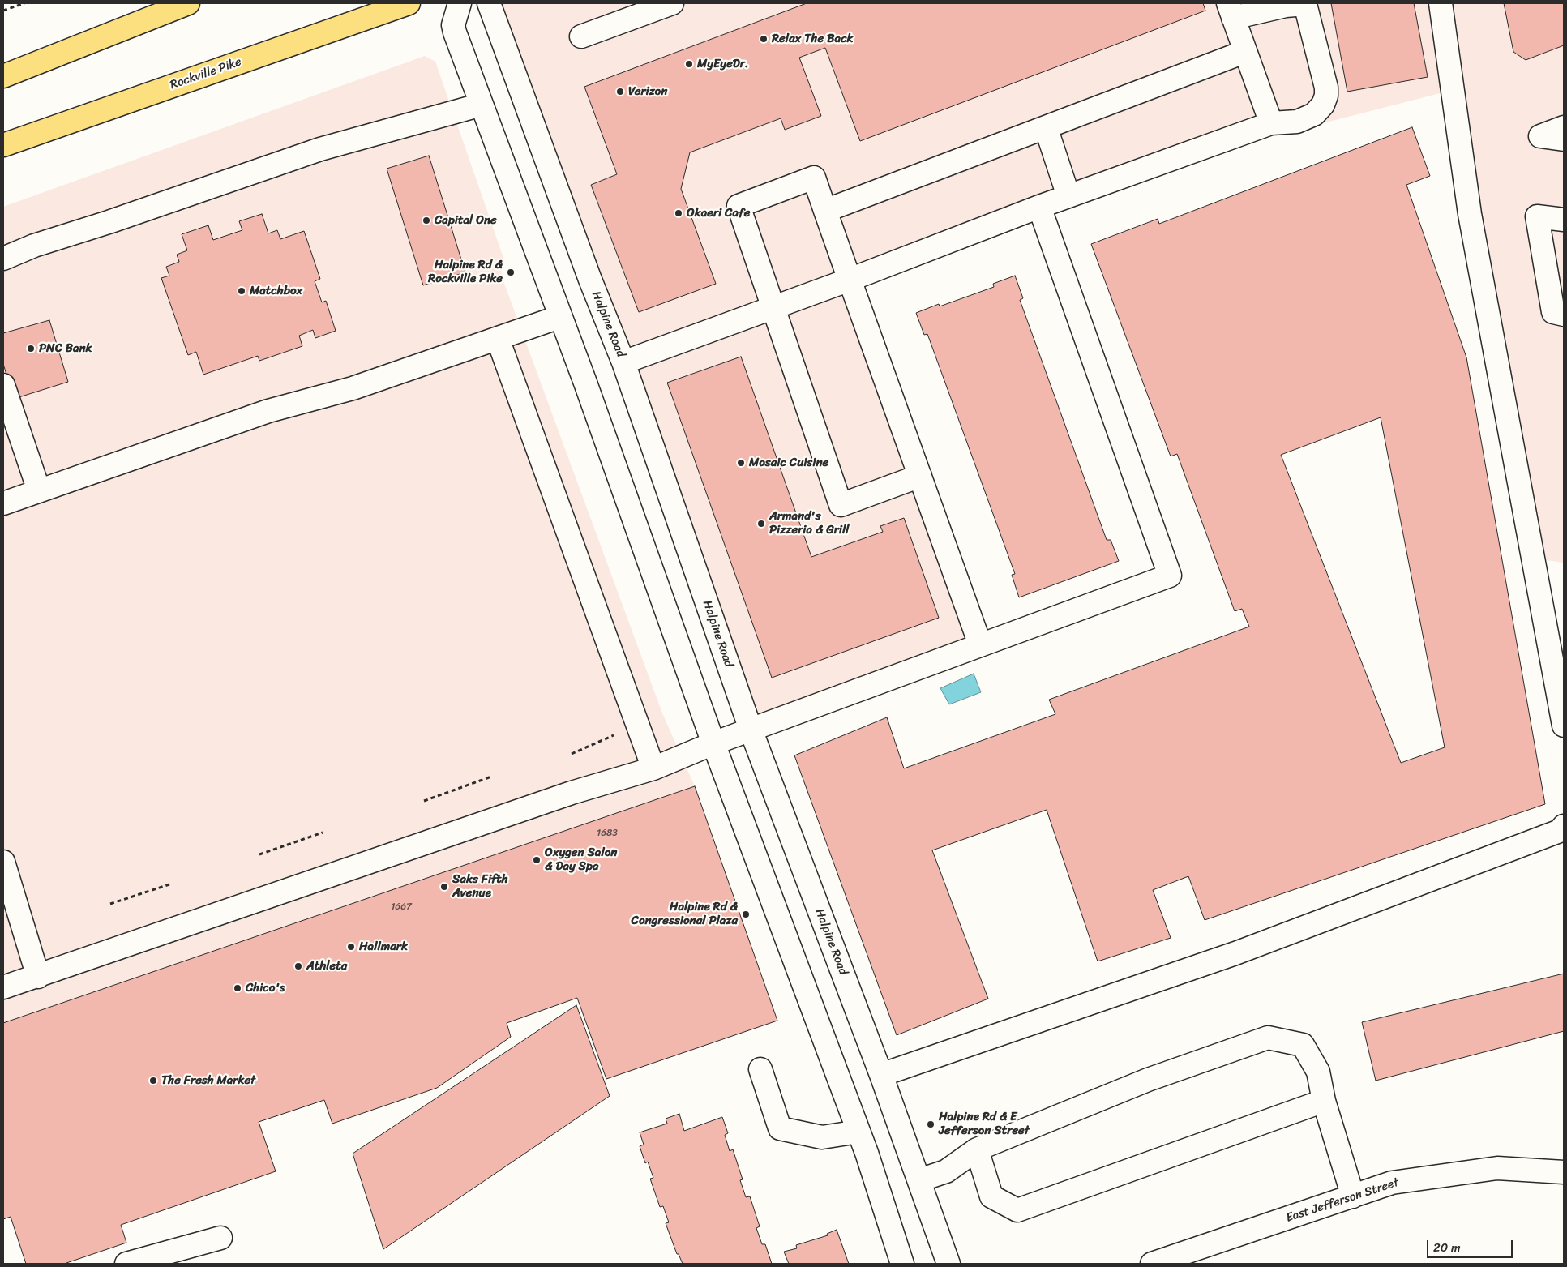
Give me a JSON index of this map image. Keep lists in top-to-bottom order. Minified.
{"streets":{"main road":["Rockville Pike"],"street":["Halpine Road","East Jefferson Street"]},"places":["Relax The Back","MyEyeDr.","Verizon","Okaeri Cafe","Capital One","Halpine Rd & Rockville Pike","Matchbox","PNC Bank","Mosaic Cuisine","Armand's Pizzeria & Grill","Oxygen Salon & Day Spa","Saks Fifth Avenue","Halpine Rd & Congressional Plaza","Hallmark","Athleta","Chico's","The Fresh Market","Halpine Rd & E Jefferson Street"],"house_numbers":["1683","1667"],"scale_bar":"20 m"}
